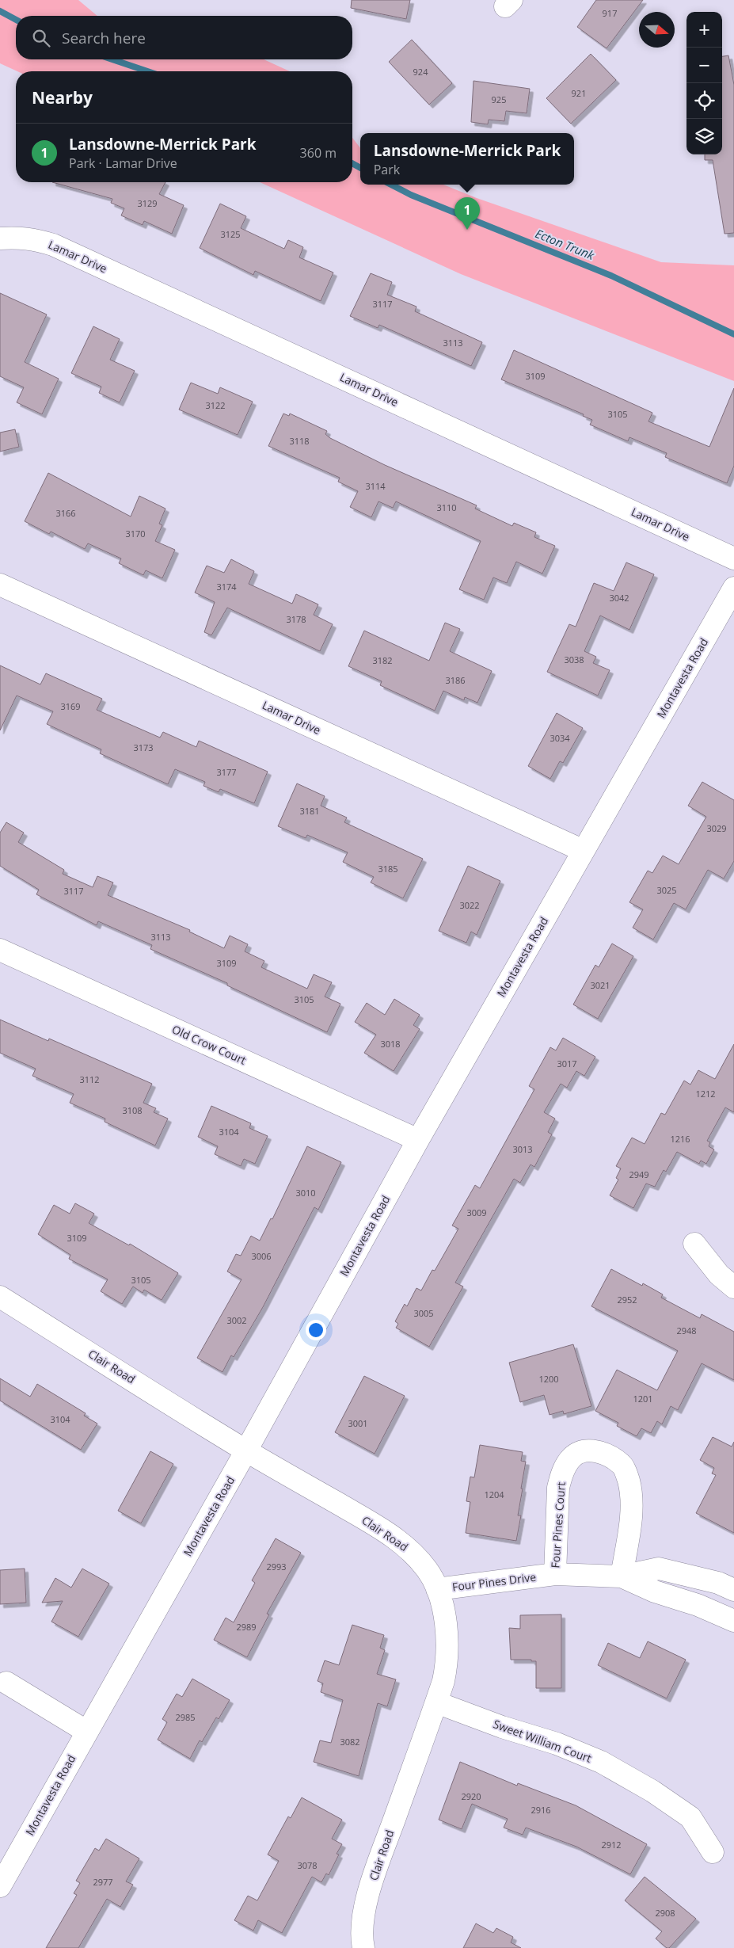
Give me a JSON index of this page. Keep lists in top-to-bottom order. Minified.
{"streets":{"street":["Lamar Drive","Montavesta Road","Old Crow Court","Clair Road","Four Pines Court","Four Pines Drive","Sweet William Court"]},"crossings":[["Lamar Drive","Montavesta Road"],["Montavesta Road","Old Crow Court"],["Montavesta Road","Clair Road"],["Clair Road","Four Pines Drive"],["Clair Road","Sweet William Court"],["Four Pines Court","Four Pines Drive"]],"water":["Ecton Trunk"],"house_numbers":["917","924","921","925","3129","3125","3117","3113","3109","3122","3105","3118","3114","3110","3166","3170","3174","3042","3178","3038","3182","3186","3169","3034","3173","3177","3181","3029","3185","3025","3117","3022","3113","3109","3021","3105","3018","3017","3112","1212","3108","3104","1216","3013","2949","3010","3009","3109","3006","3105","2952","3005","3002","2948","1200","1201","3104","3001","1204","2993","2989","2985","3082","2920","2916","2912","3078","2977","2908"],"north":"right","page":{"map_buttons":["+","−"],"search":"Search here","heading":"Nearby","list":[{"mark":"1","name":"Lansdowne-Merrick Park","note":"Park · Lamar Drive","value":"360 m"}],"popup":["Lansdowne-Merrick Park","Park"],"pins":"1"}}
